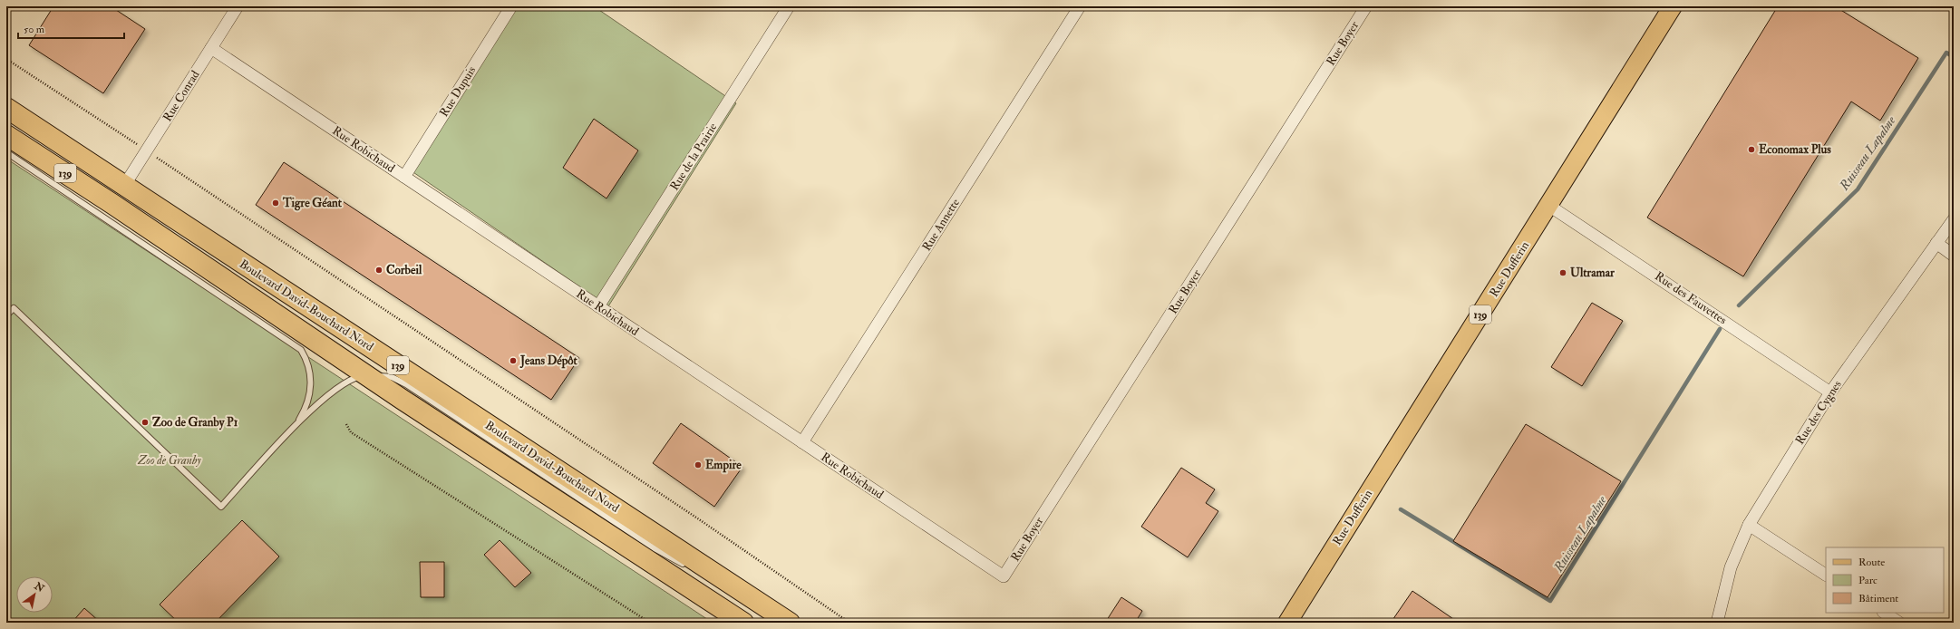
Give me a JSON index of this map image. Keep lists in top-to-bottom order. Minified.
{"streets":{"highway":["139","Boulevard David-Bouchard Nord"],"main road":["Rue Dufferin"],"street":["Rue Boyer","Rue Dupuis","Rue Conrad","Rue Robichaud","Rue de la Prairie","Rue Annette","Rue des Fauvettes","Rue des Cygnes"]},"crossings":[["Rue Boyer","Rue Robichaud"],["Rue Dupuis","Rue Robichaud"],["Rue Conrad","Rue Robichaud"],["Rue Conrad","Boulevard David-Bouchard Nord"],["Rue Robichaud","Rue de la Prairie"],["Rue Robichaud","Rue Annette"],["Rue Dufferin","Rue des Fauvettes"],["Rue des Fauvettes","Rue des Cygnes"]],"water":["Ruisseau Lapalme"],"parks":["Zoo de Granby"],"places":["Economax Plus","Tigre Géant","Corbeil","Ultramar","Jeans Dépôt","Zoo de Granby P1","Empire"],"legend":["Route","Parc","Bâtiment"],"scale_bar":"50 m","north":"top right"}
